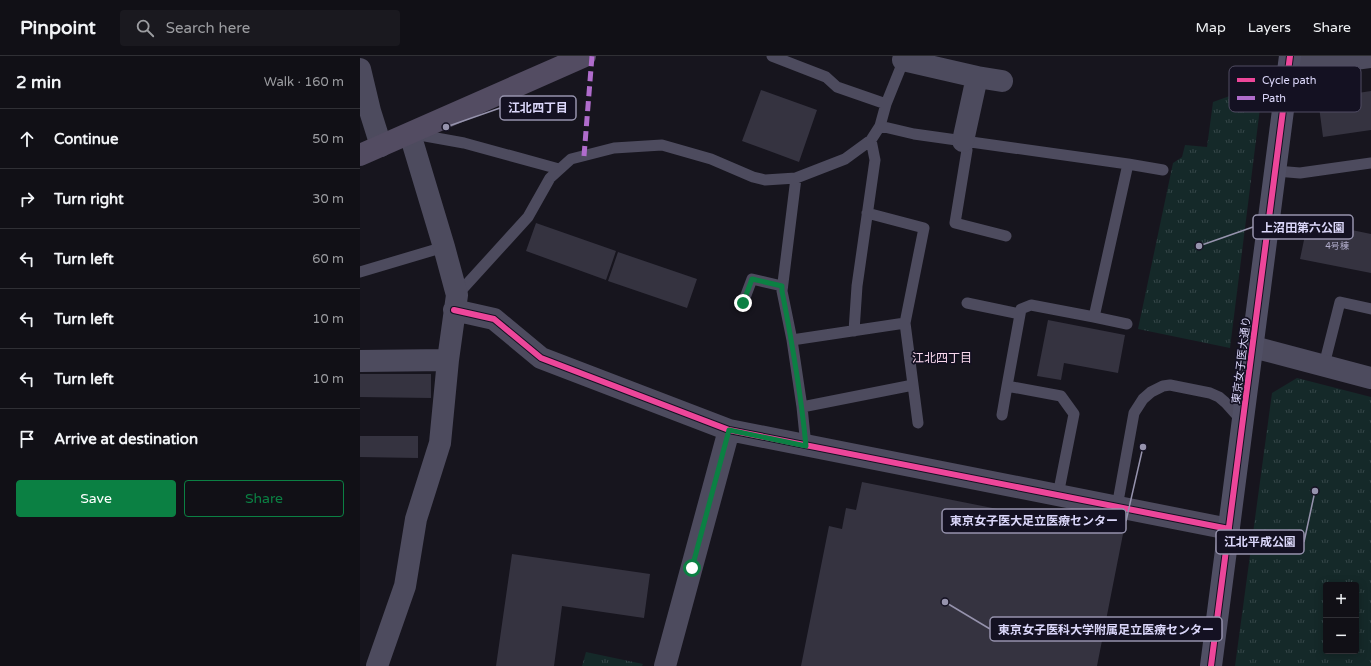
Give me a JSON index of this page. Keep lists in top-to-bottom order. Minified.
{"streets":{"street":["東京女子医大通り"]},"districts":["江北四丁目"],"places":["江北四丁目","上沼田第六公園","東京女子医大足立医療センター","江北平成公園","東京女子医科大学附属足立医療センター"],"house_numbers":["4号棟"],"legend":["Cycle path","Path"],"page":{"header":"Pinpoint","search":"Search here","nav":["Map","Layers","Share"],"heading":["2 min","Walk · 160 m"],"list":[["Continue","50 m"],["Turn right","30 m"],["Turn left","60 m"],["Turn left","10 m"],["Turn left","10 m"],"Arrive at destination"],"buttons":["Save","Share"],"map_buttons":["+","−"]}}
